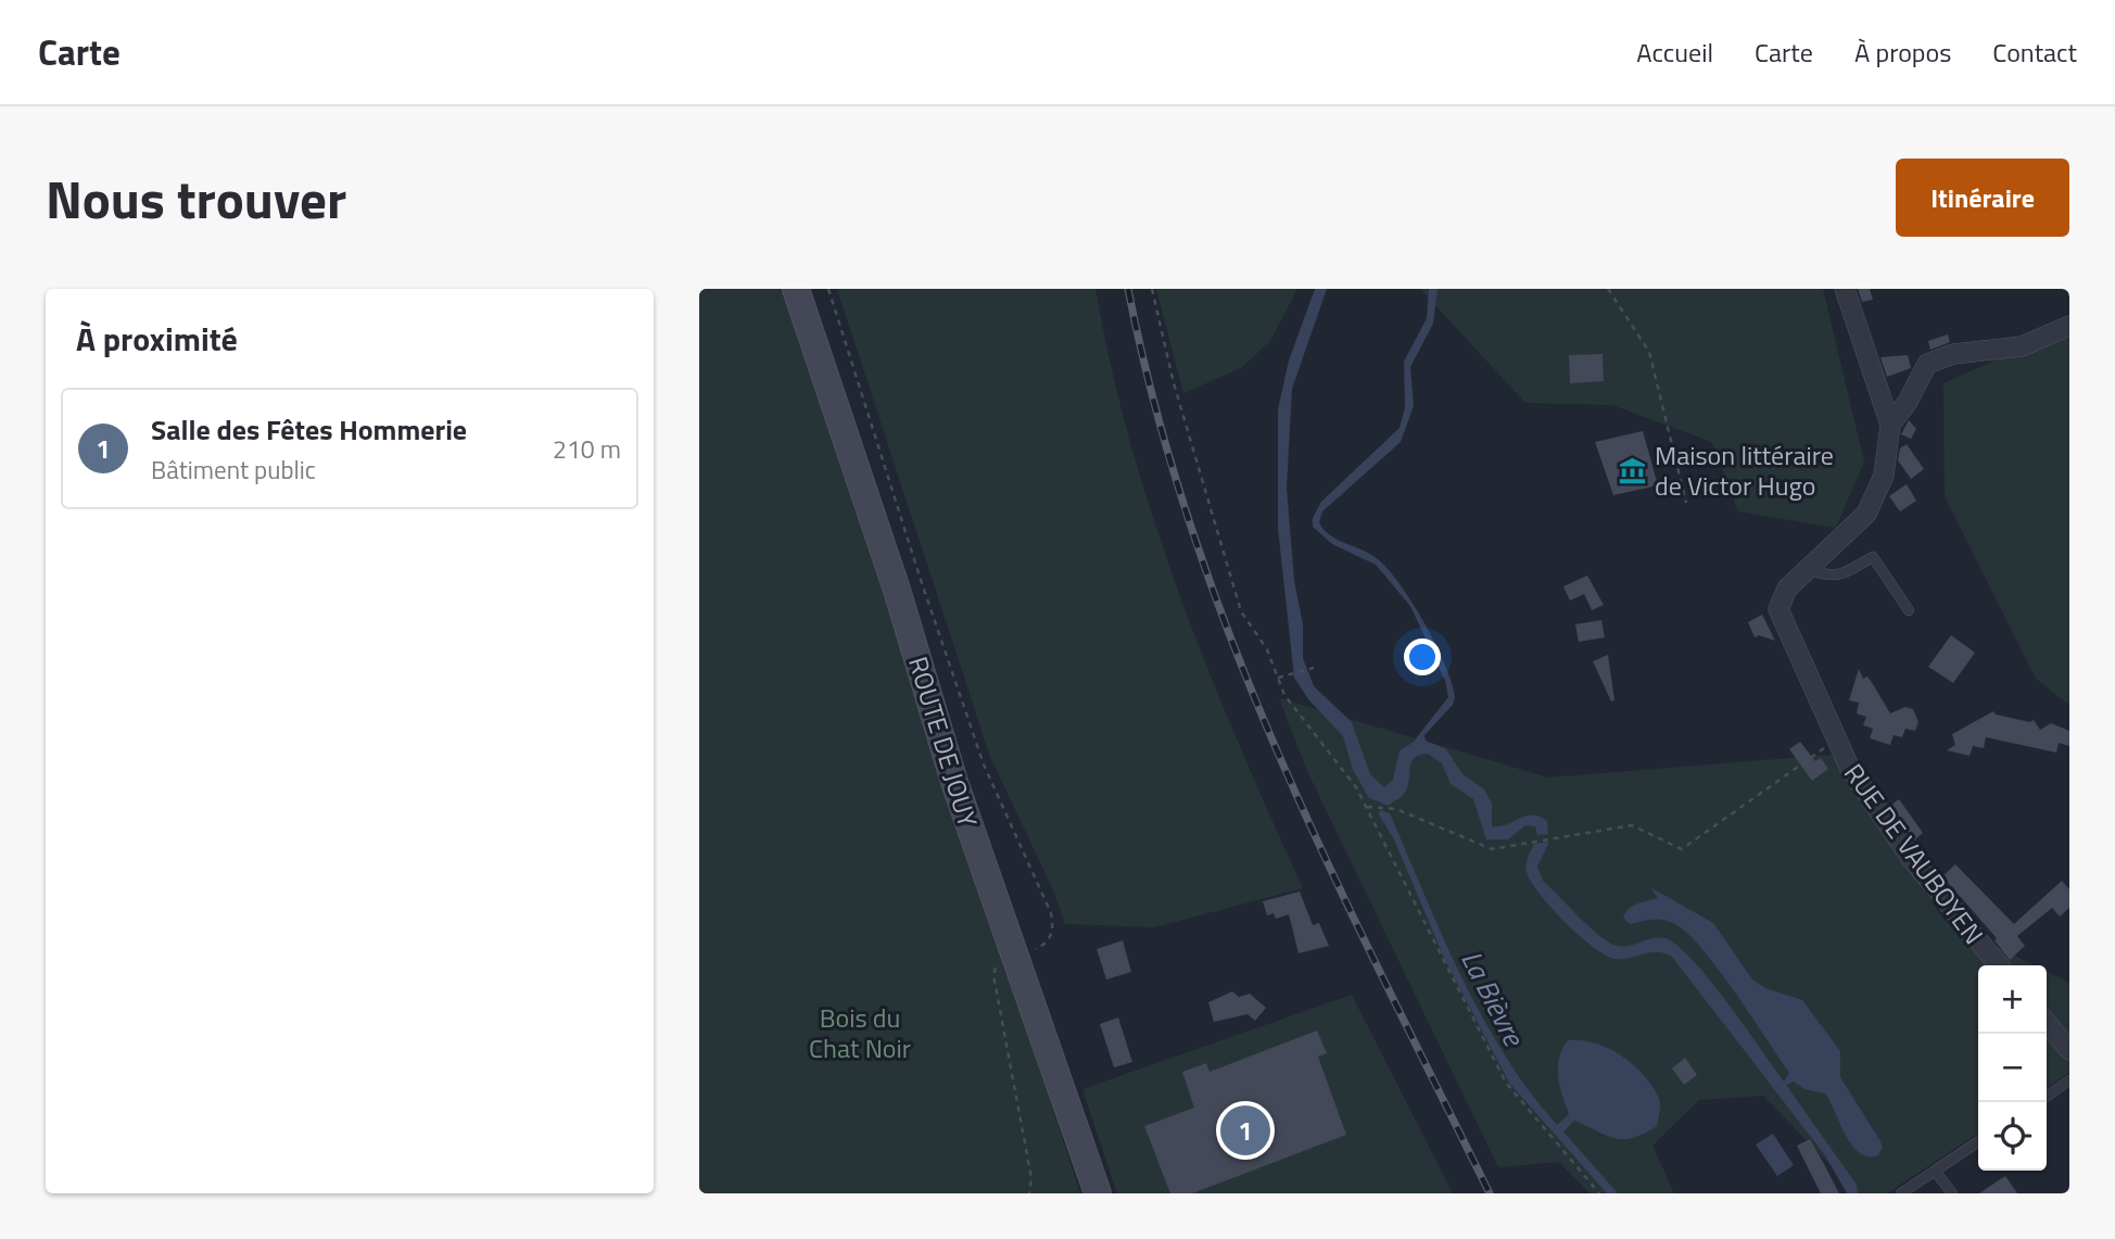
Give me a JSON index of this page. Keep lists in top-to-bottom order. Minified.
{"streets":{"main road":["ROUTE DE JOUY"],"street":["RUE DE VAUBOYEN"]},"water":["La Bièvre"],"parks":["Bois du Chat Noir"],"places":{"museum":["Maison littéraire de Victor Hugo"]},"page":{"header":"Carte","nav":["Accueil","Carte","À propos","Contact"],"title":"Nous trouver","buttons":"Itinéraire","heading":"À proximité","list":[{"mark":"1","name":"Salle des Fêtes Hommerie","note":"Bâtiment public","value":"210 m"}],"map_buttons":["+","−"],"pins":"1"}}
